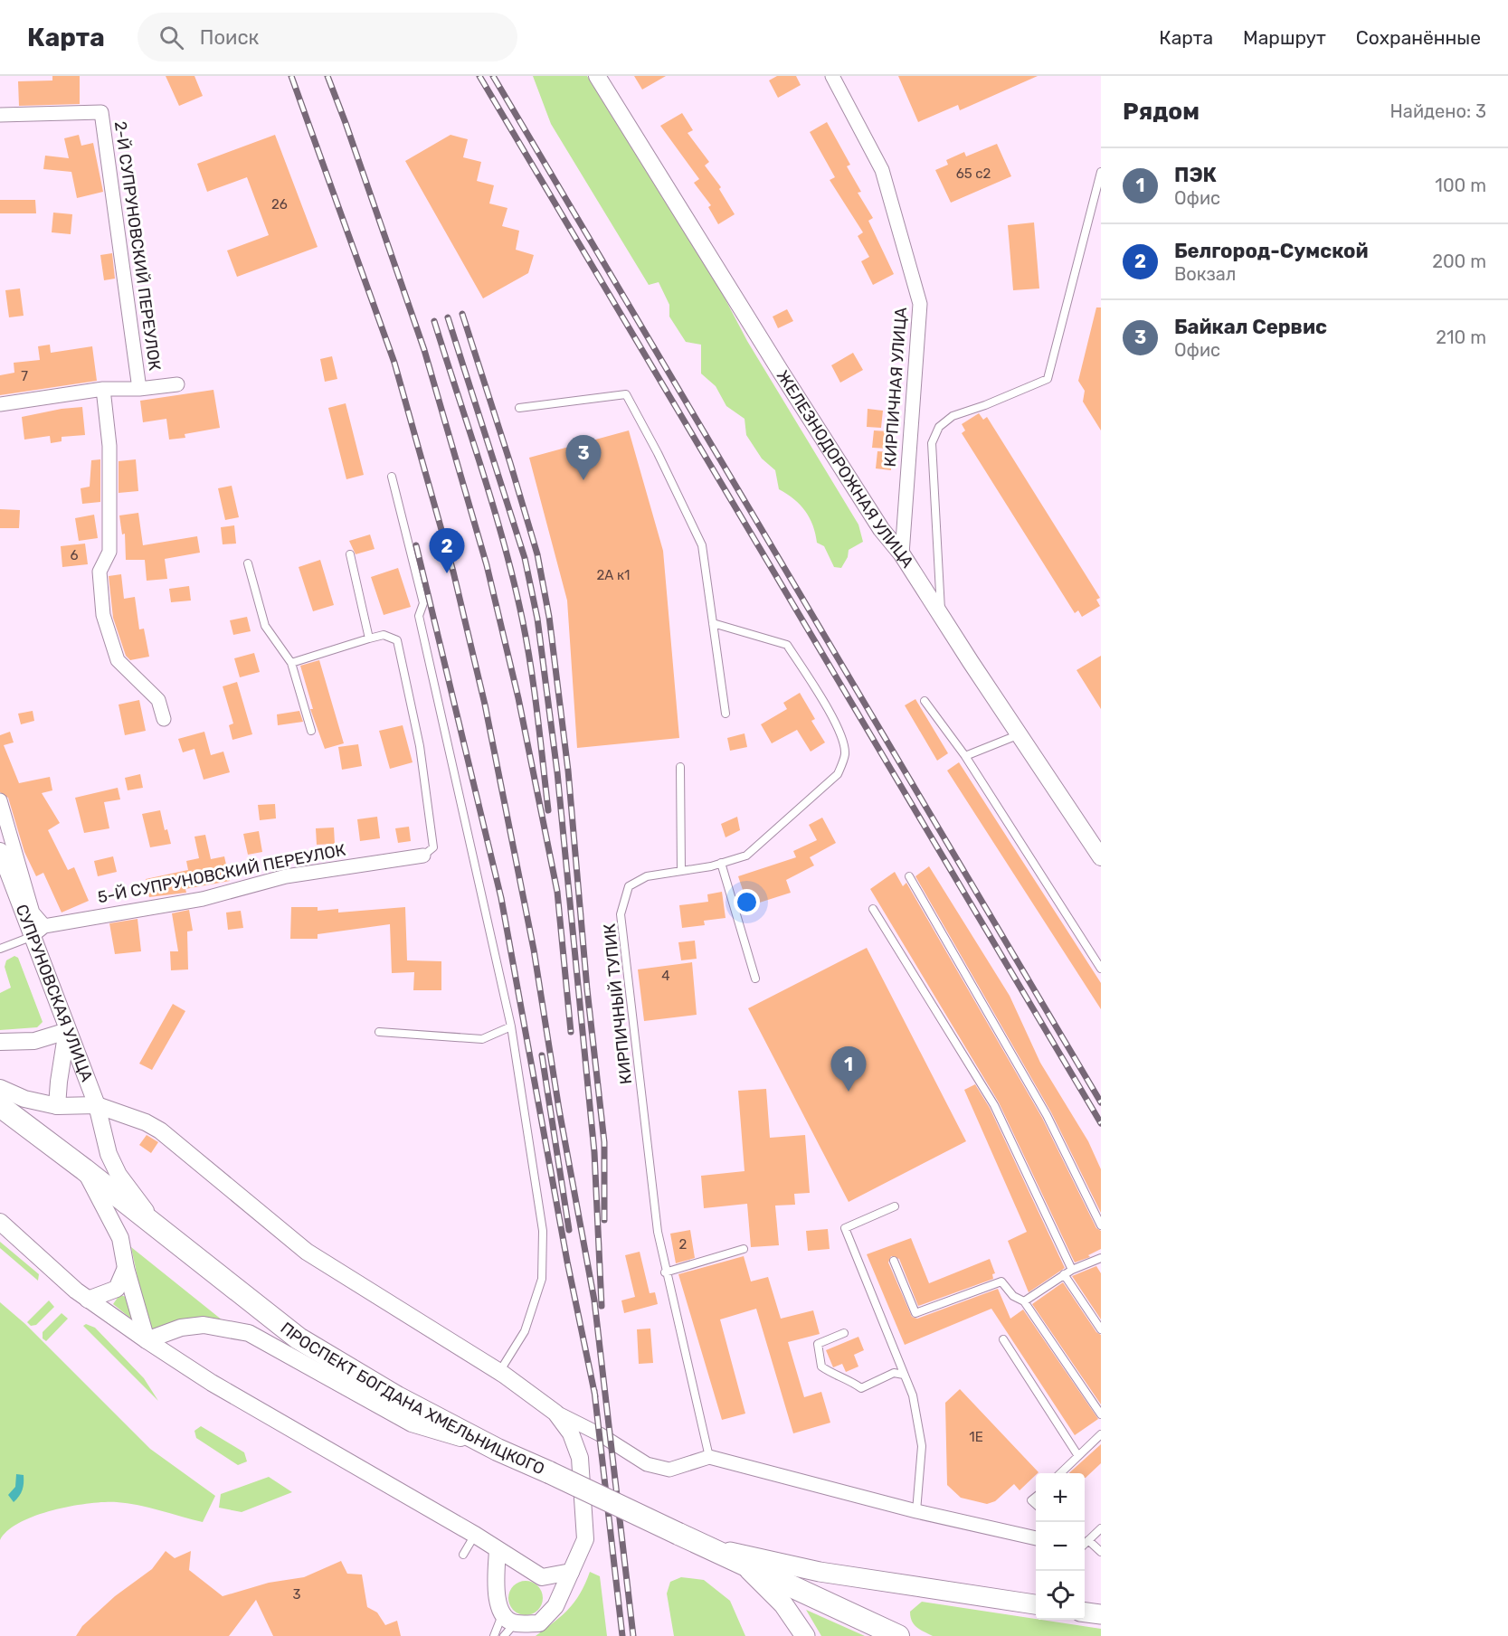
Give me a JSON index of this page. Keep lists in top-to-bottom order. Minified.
{"streets":{"main road":["ПРОСПЕКТ БОГДАНА ХМЕЛЬНИЦКОГО"],"street":["2-Й СУПРУНОВСКИЙ ПЕРЕУЛОК","КИРПИЧНАЯ УЛИЦА","ЖЕЛЕЗНОДОРОЖНАЯ УЛИЦА","5-Й СУПРУНОВСКИЙ ПЕРЕУЛОК","СУПРУНОВСКАЯ УЛИЦА"],"lane":["КИРПИЧНЫЙ ТУПИК"]},"crossings":[["КИРПИЧНАЯ УЛИЦА","ЖЕЛЕЗНОДОРОЖНАЯ УЛИЦА"],["СУПРУНОВСКАЯ УЛИЦА","ПРОСПЕКТ БОГДАНА ХМЕЛЬНИЦКОГО"]],"house_numbers":["65 с2","26","7","6","2А к1","4","2","1Е","3"],"page":{"header":"Карта","search":"Поиск","nav":["Карта","Маршрут","Сохранённые"],"heading":["Рядом","Найдено: 3"],"list":[{"mark":"1","name":"ПЭК","note":"Офис","value":"100 m"},{"mark":"2","name":"Белгород-Сумской","note":"Вокзал","value":"200 m"},{"mark":"3","name":"Байкал Сервис","note":"Офис","value":"210 m"}],"pins":["3","2","1"],"map_buttons":["+","−"]}}
